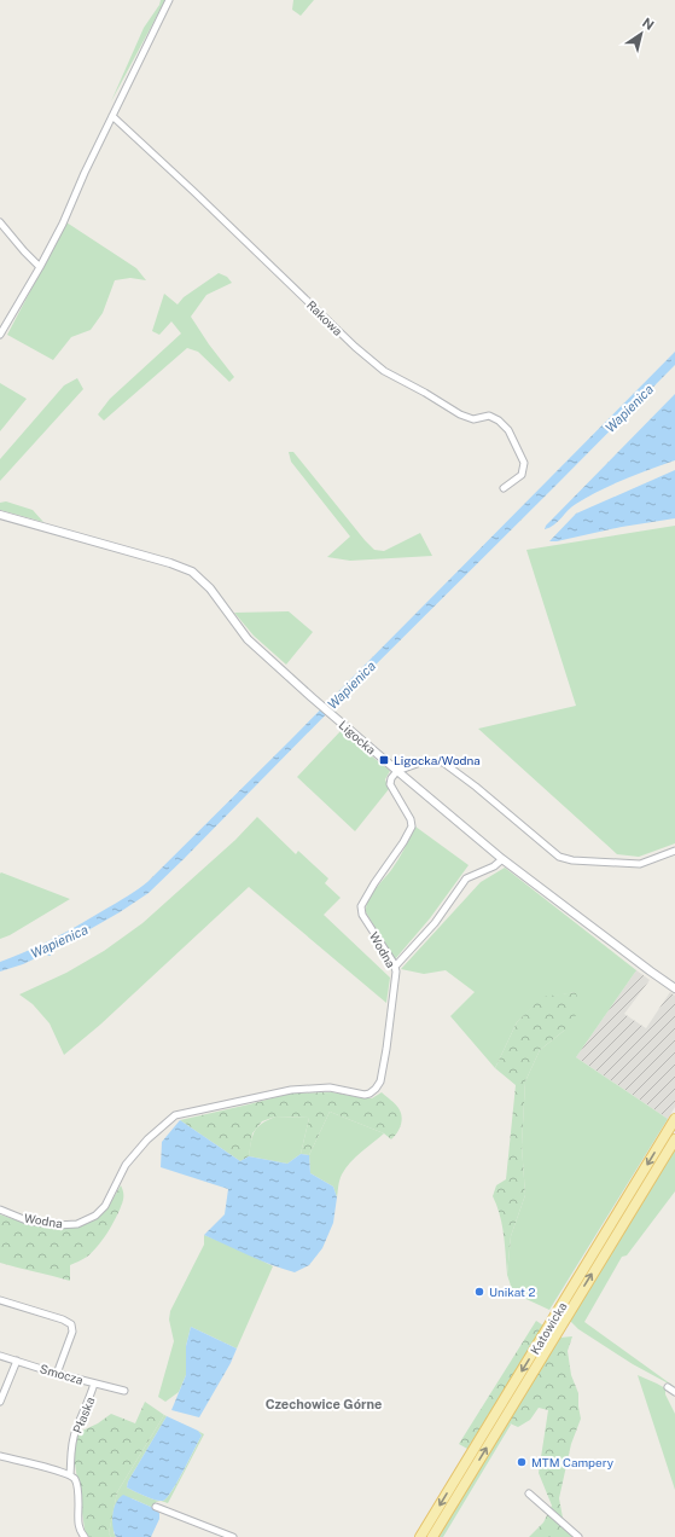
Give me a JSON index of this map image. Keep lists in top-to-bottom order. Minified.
{"streets":{"main road":["Katowicka"],"street":["Rakowa","Ligocka","Wodna","Smocza","Płaska"]},"crossings":[["Ligocka","Wodna"],["Smocza","Płaska"]],"districts":["Czechowice Górne"],"water":["Wapienica"],"places":{"transit":["Ligocka/Wodna"],"other":["Unikat 2","MTM Campery"]},"north":"top right"}
